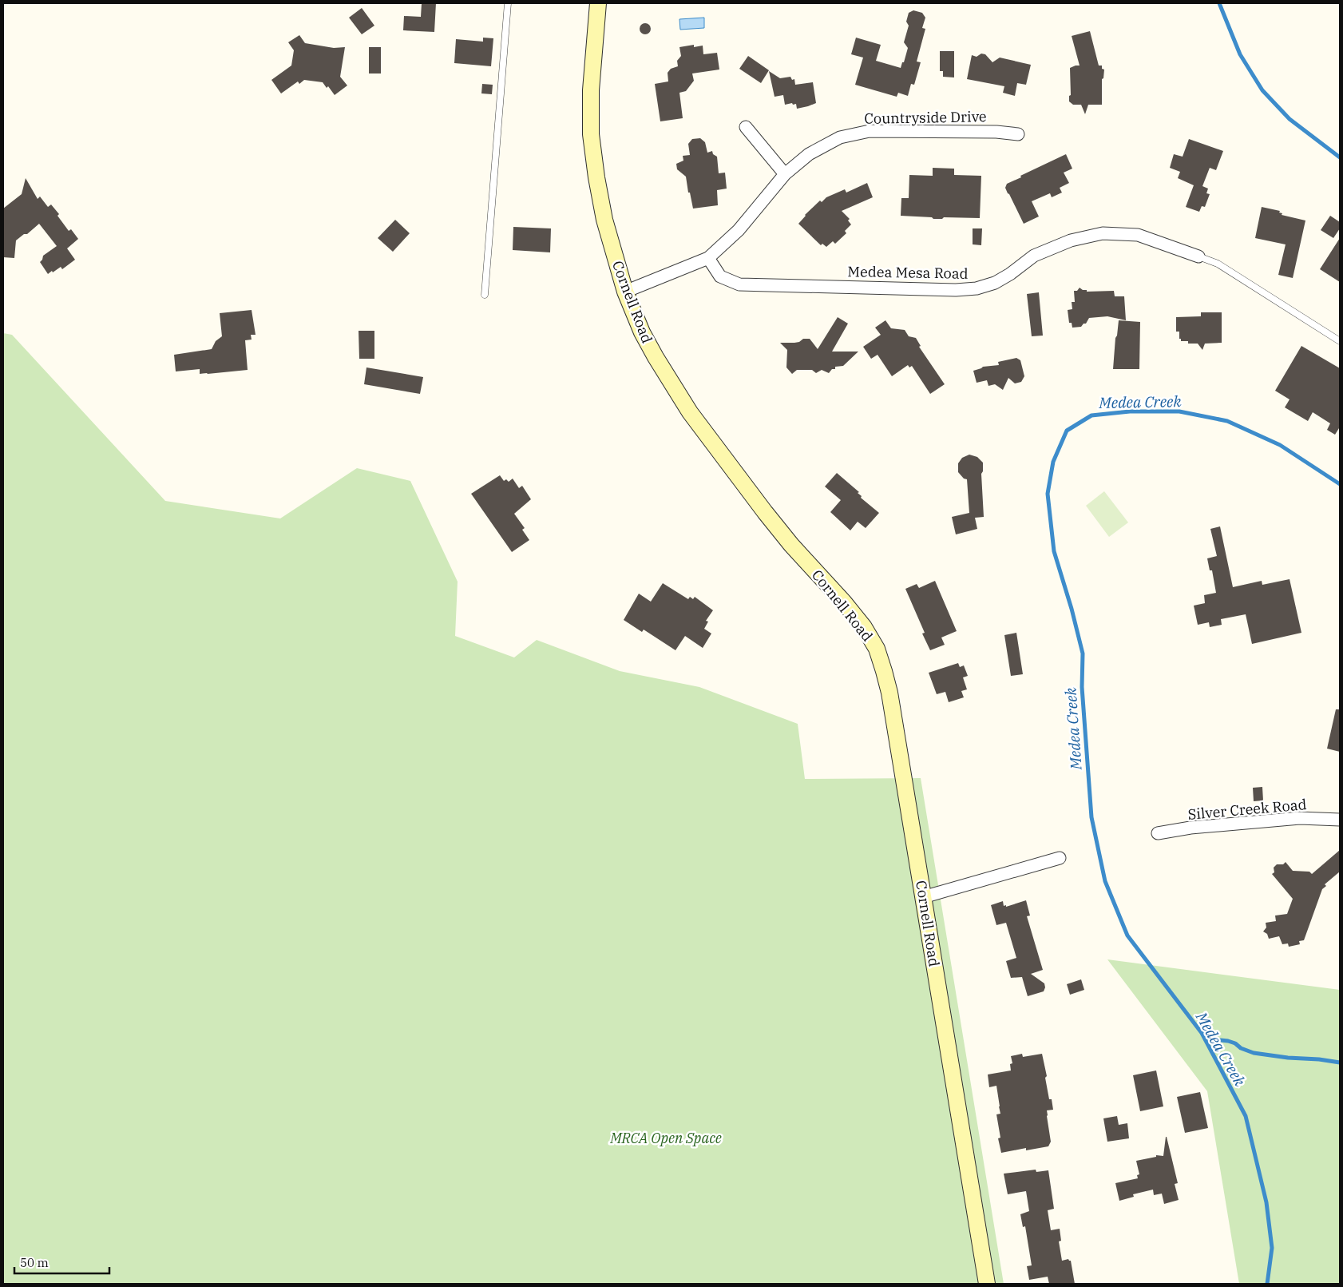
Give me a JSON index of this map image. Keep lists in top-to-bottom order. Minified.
{"streets":{"main road":["Cornell Road"],"street":["Countryside Drive","Medea Mesa Road","Silver Creek Road"]},"crossings":[["Countryside Drive","Medea Mesa Road"],["Countryside Drive","Cornell Road"]],"water":["Medea Creek"],"parks":["MRCA Open Space"],"scale_bar":"50 m"}
